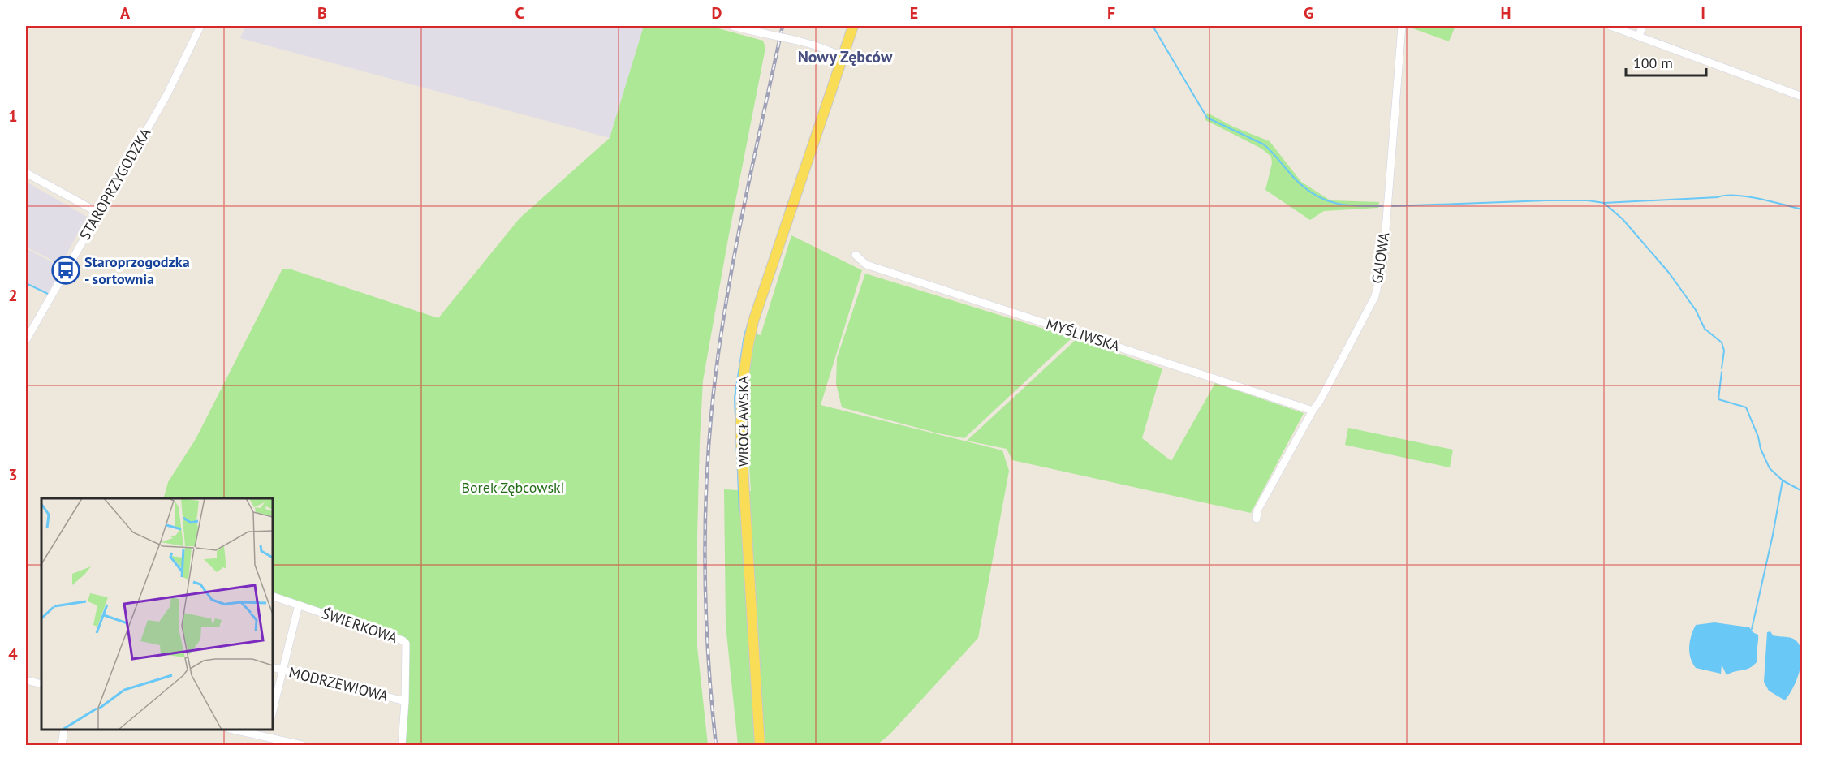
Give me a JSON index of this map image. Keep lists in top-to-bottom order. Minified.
{"streets":{"main road":["WROCŁAWSKA"],"street":["STAROPRZYGODZKA","GAJOWA","MYŚLIWSKA","ŚWIERKOWA","MODRZEWIOWA"]},"crossings":[["GAJOWA","MYŚLIWSKA"],["ŚWIERKOWA","MODRZEWIOWA"]],"districts":["Nowy Zębców"],"parks":["Borek Zębcowski"],"places":{"bus stop":["Staroprzogodzka - sortownia"]},"scale_bar":"100 m","grid":{"columns":["A","B","C","D","E","F","G","H","I"],"rows":["1","2","3","4"]}}
